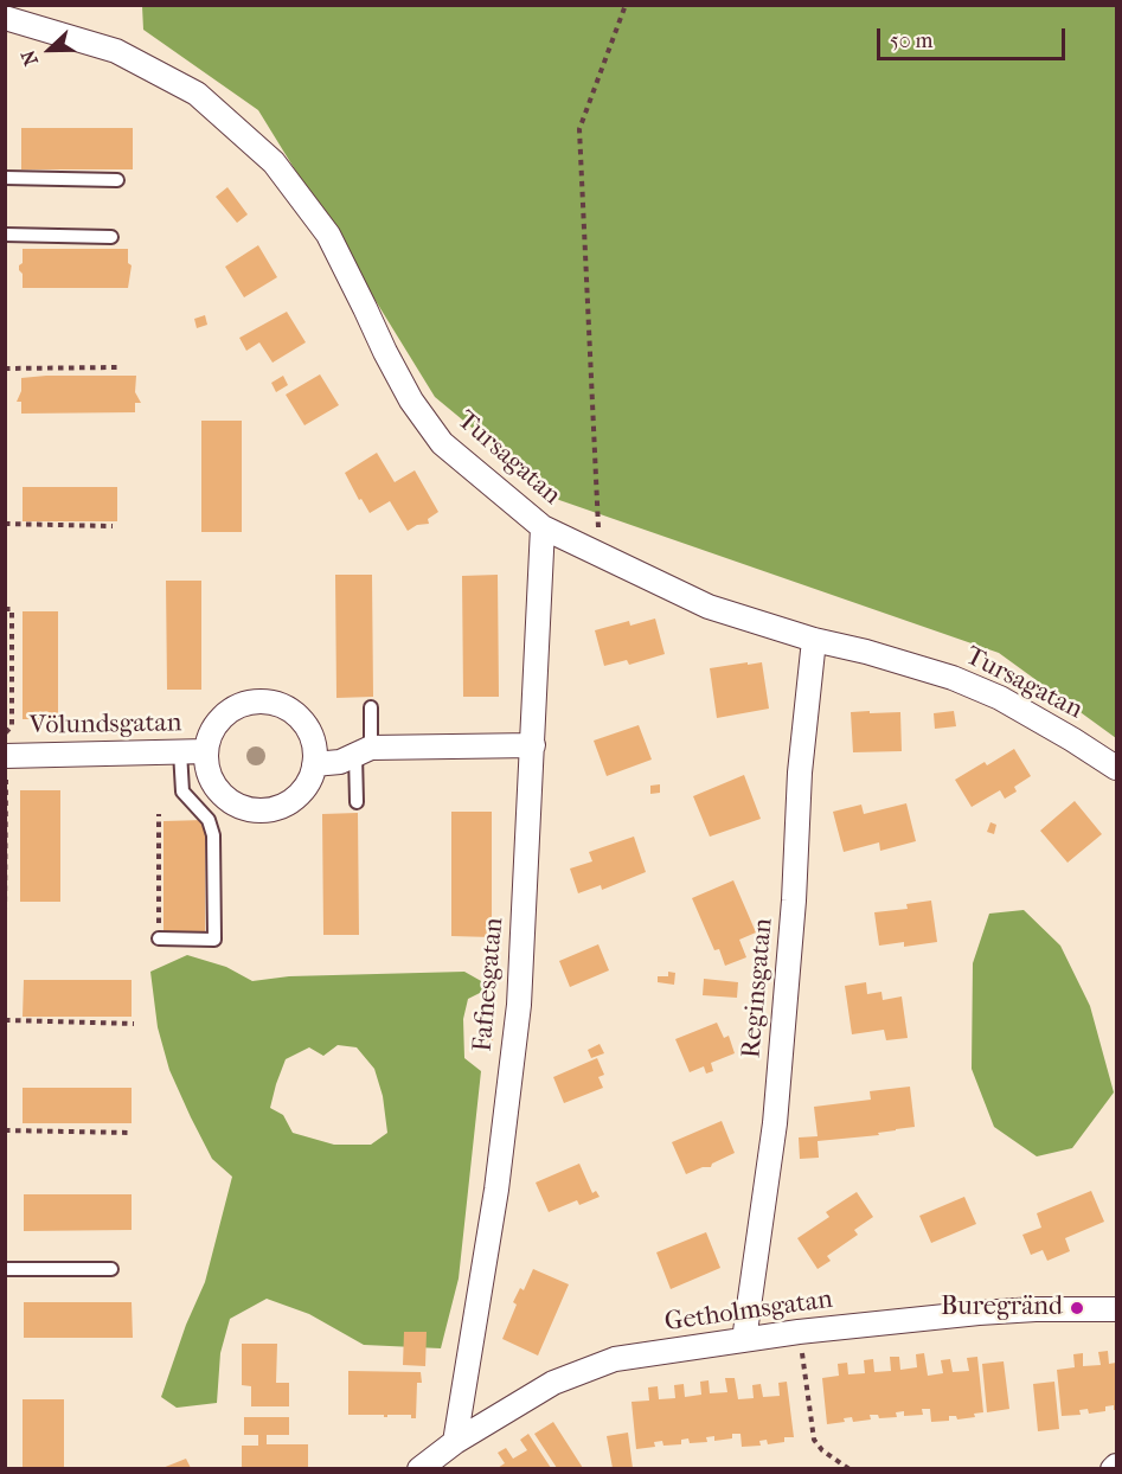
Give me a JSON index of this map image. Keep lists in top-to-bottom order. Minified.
{"streets":{"street":["Tursagatan","Völundsgatan","Fafnesgatan","Reginsgatan","Getholmsgatan"]},"crossings":[["Tursagatan","Fafnesgatan"],["Tursagatan","Reginsgatan"],["Fafnesgatan","Getholmsgatan"],["Reginsgatan","Getholmsgatan"]],"places":["Buregränd"],"scale_bar":"50 m","north":"left"}
